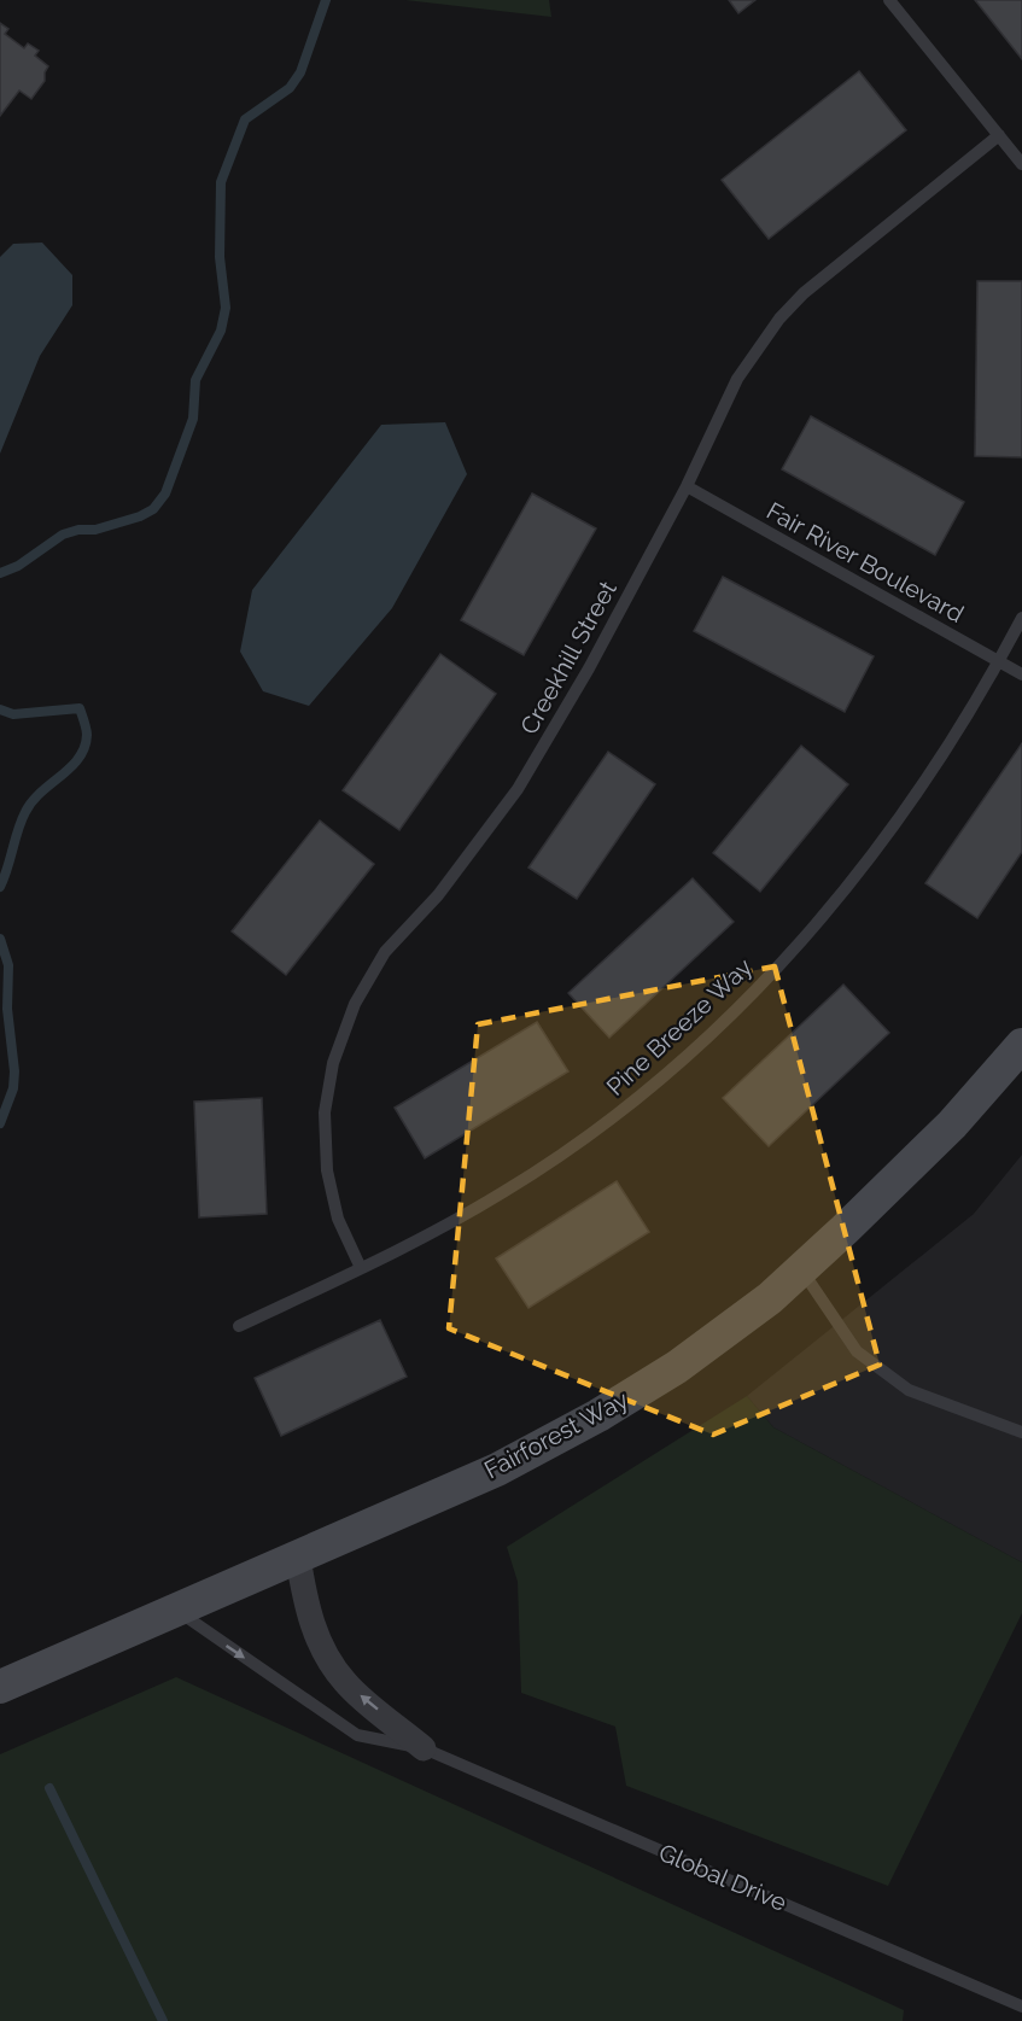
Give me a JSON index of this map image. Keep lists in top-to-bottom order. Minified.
{"streets":{"main road":["Fairforest Way"],"street":["Global Drive"],"lane":["Fair River Boulevard","Creekhill Street","Pine Breeze Way"]},"crossings":[["Fair River Boulevard","Creekhill Street"],["Fair River Boulevard","Pine Breeze Way"],["Creekhill Street","Pine Breeze Way"],["Fairforest Way","Global Drive"]]}
